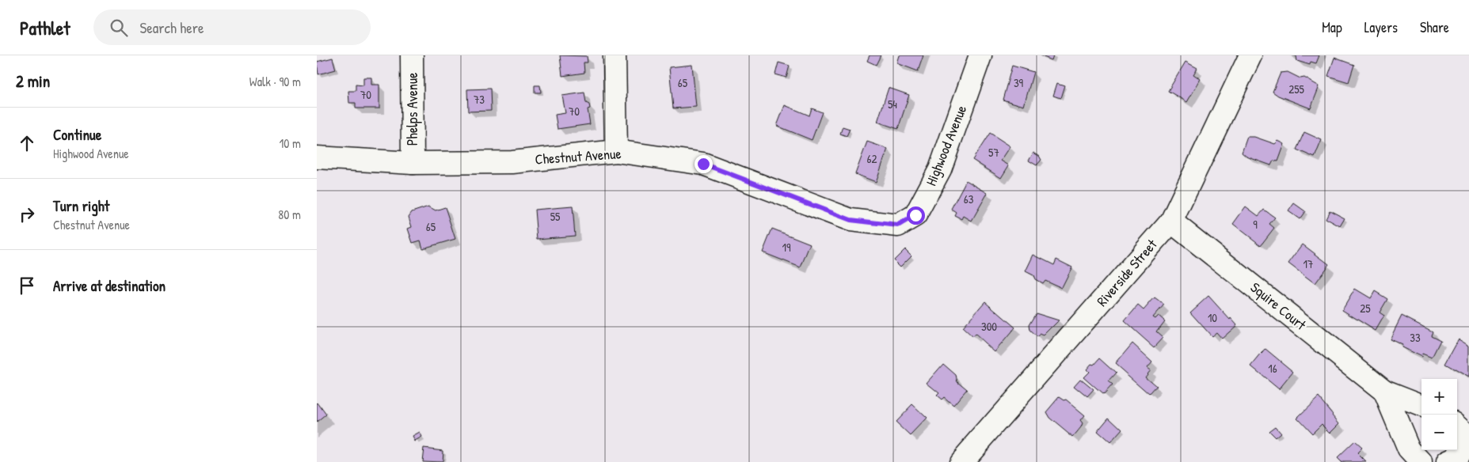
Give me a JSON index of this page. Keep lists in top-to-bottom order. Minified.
{"streets":{"street":["Phelps Avenue","Highwood Avenue","Chestnut Avenue","Riverside Street","Squire Court"]},"crossings":[["Phelps Avenue","Chestnut Avenue"],["Highwood Avenue","Chestnut Avenue"],["Riverside Street","Squire Court"]],"house_numbers":["65","39","255","70","73","54","70","57","62","63","55","9","65","19","17","25","10","300","33","16"],"page":{"header":"Pathlet","search":"Search here","nav":["Map","Layers","Share"],"heading":["2 min","Walk · 90 m"],"list":[["Continue","Highwood Avenue","10 m"],["Turn right","Chestnut Avenue","80 m"],"Arrive at destination"],"map_buttons":["+","−"]}}
